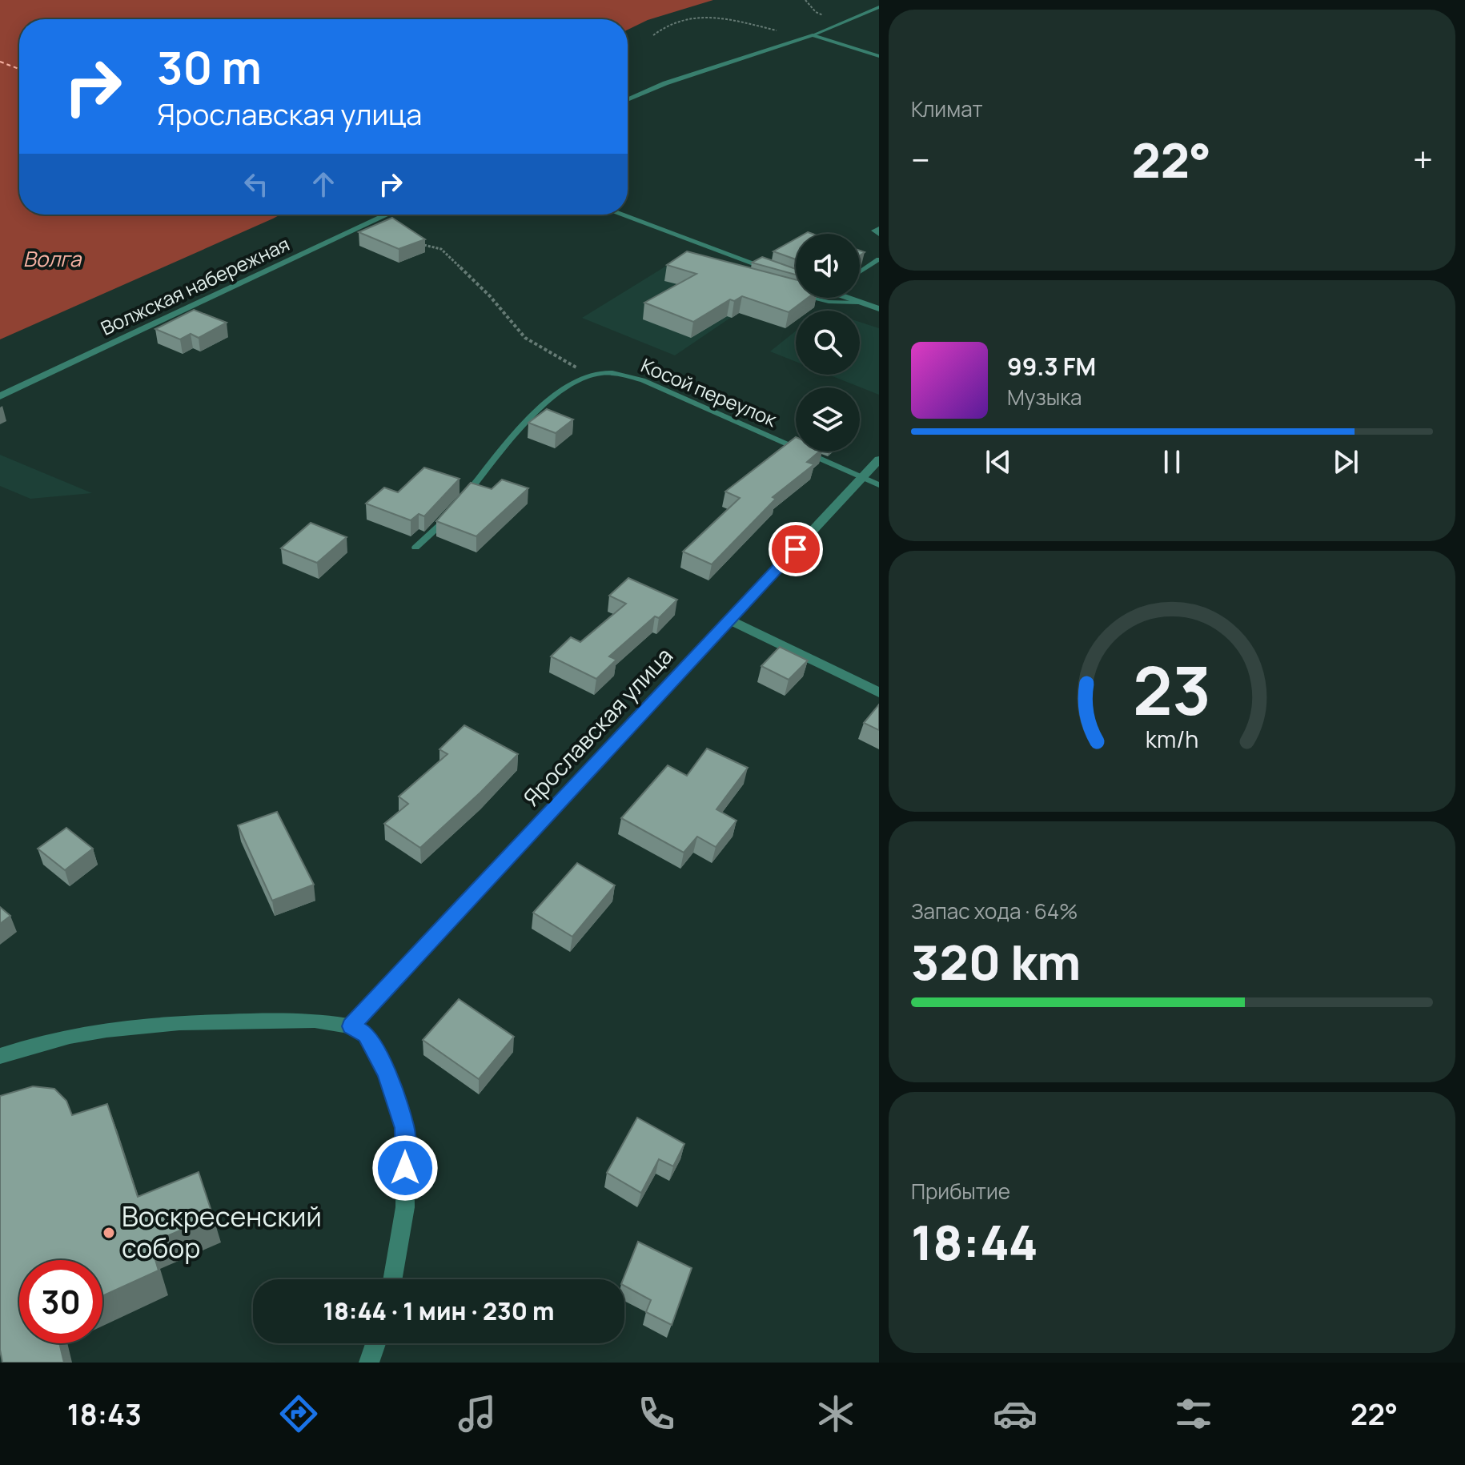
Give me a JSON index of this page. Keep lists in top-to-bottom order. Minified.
{"streets":{"street":["Волжская набережная","Ярославская улица"],"lane":["Косой переулок"]},"crossings":[["Косой переулок","Ярославская улица"]],"water":["Волга"],"places":["Воскресенский собор"],"page":{"tile":["Климат",["Запас хода · 64%","320 km"],["Прибытие","18:44"]],"turn":["30 m","Ярославская улица"],"heat":["−","22°","+"],"song":["99.3 FM","Музыка"],"limit":"30","trip":"18:44 · 1 мин · 230 m","tabs":["18:43","22°"],"gauge":["23","km/h"]}}
